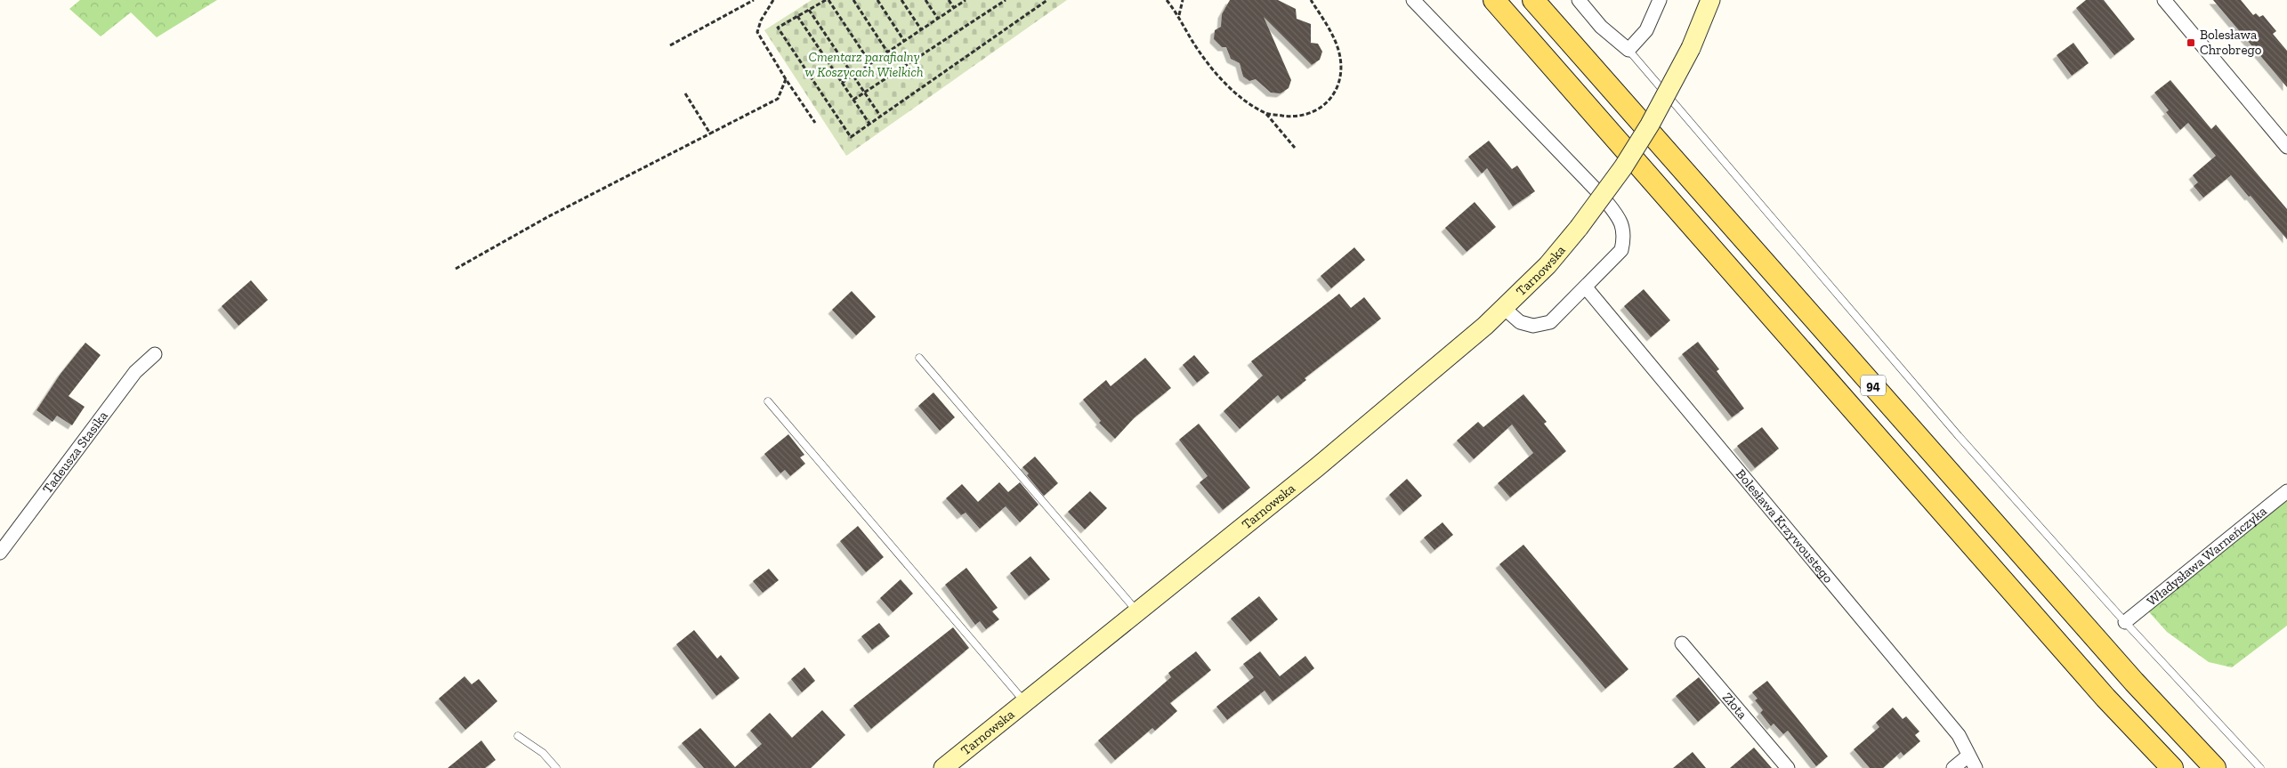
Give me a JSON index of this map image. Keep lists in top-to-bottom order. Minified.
{"streets":{"main road":["94"],"street":["Tarnowska","Tadeusza Stasika","Bolesława Krzywoustego","Władysława Warneńczyka","Złota"]},"parks":["Cmentarz parafialny w Koszycach Wielkich"],"places":{"transit":["Bolesława Chrobrego"]}}
